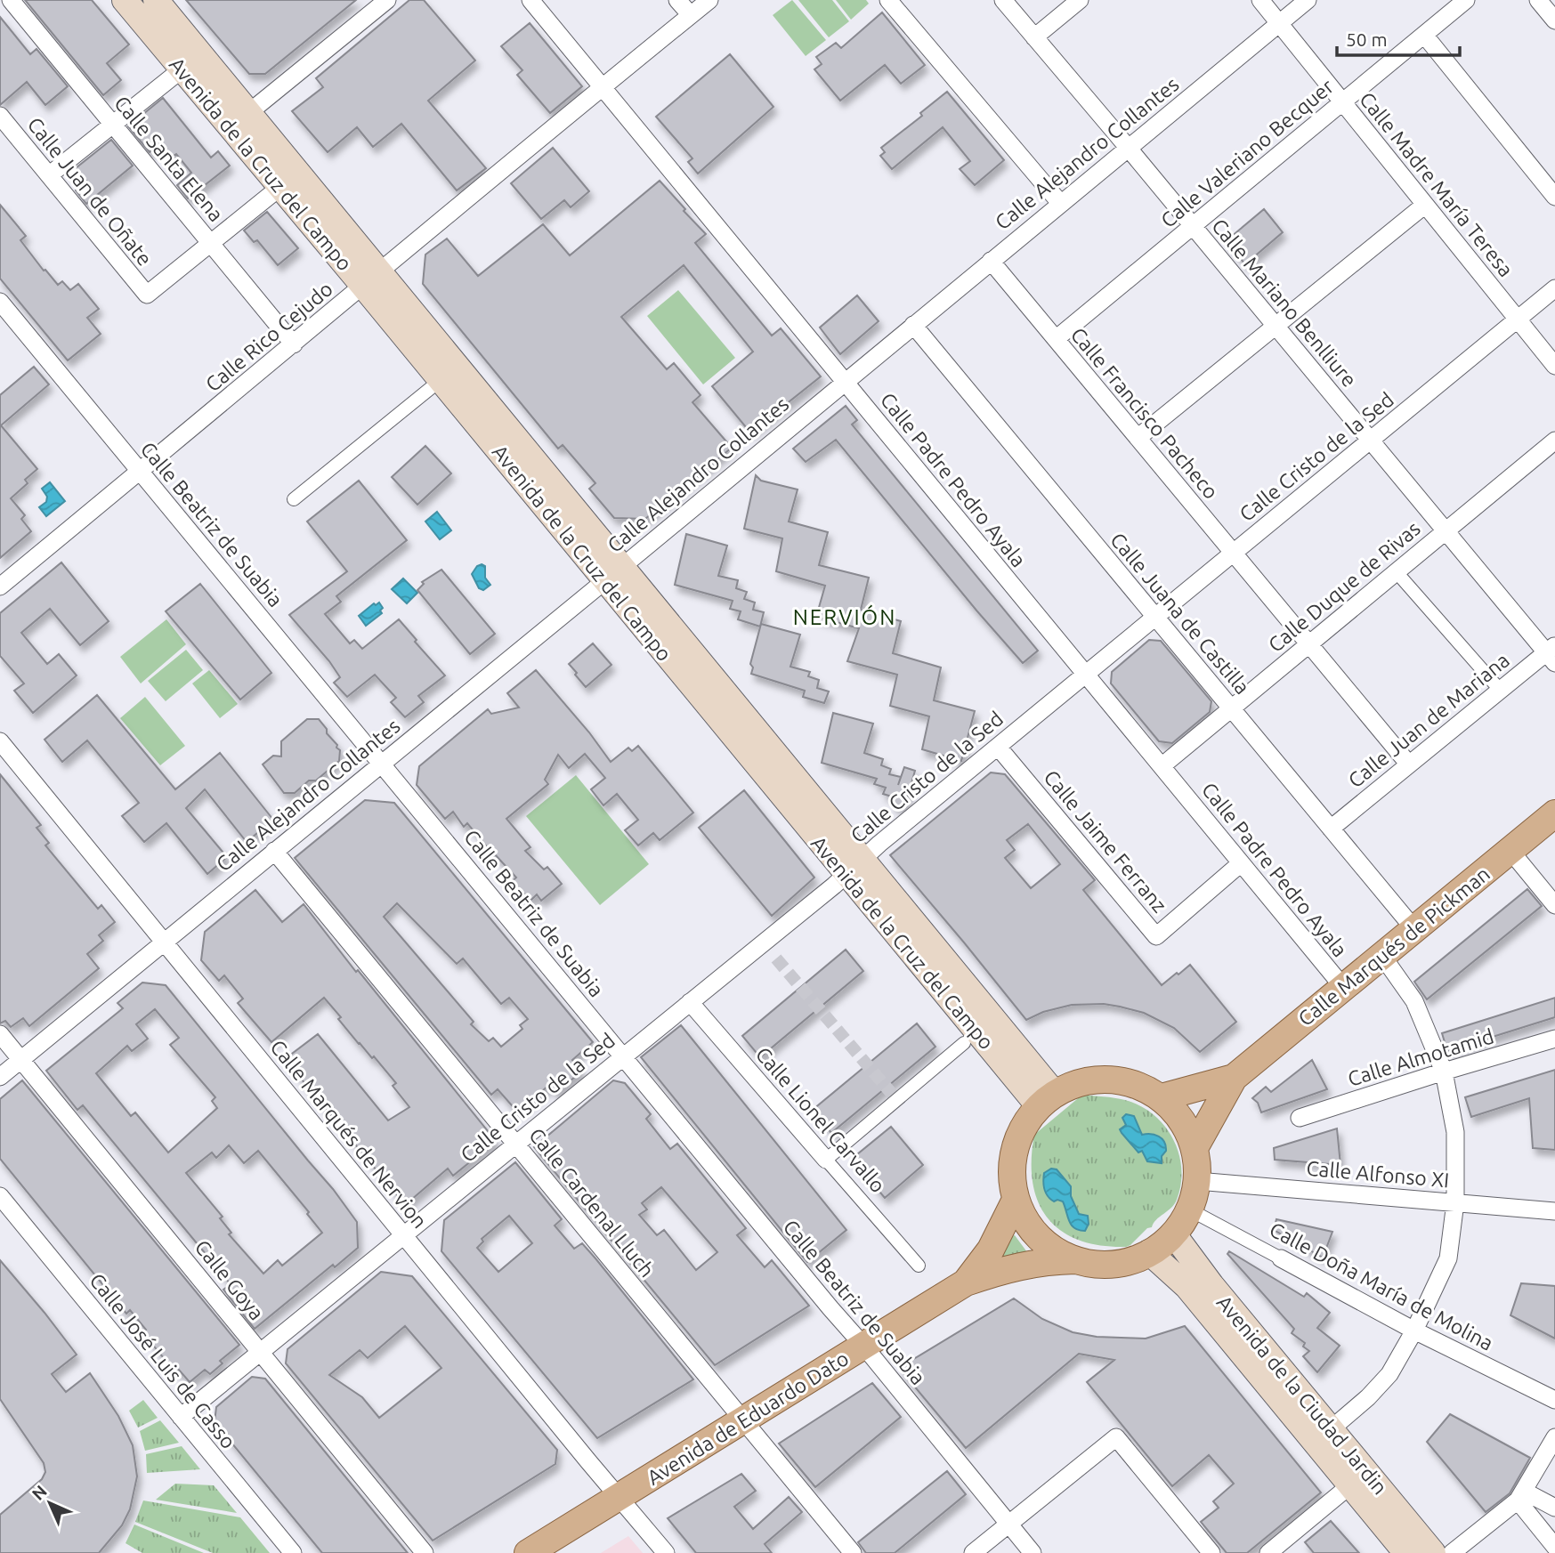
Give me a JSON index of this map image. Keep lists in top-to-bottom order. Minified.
{"streets":{"main road":["Avenida de la Cruz del Campo","Calle Marqués de Pickman","Avenida de la Ciudad Jardin","Avenida de Eduardo Dato"],"street":["Calle Alejandro Collantes","Calle Valeriano Becquer","Calle Santa Elena","Calle Madre María Teresa","Calle Juan de Oñate","Calle Mariano Benlliure","Calle Rico Cejudo","Calle Francisco Pacheco","Calle Cristo de la Sed","Calle Padre Pedro Ayala","Calle Beatriz de Suabia","Calle Duque de Rivas","Calle Juana de Castilla","Calle Juan de Mariana","Calle Jaime Ferranz","Calle Almotamid","Calle Lionel Carvallo","Calle Marqués de Nervion","Calle Alfonso XI","Calle Cardenal Lluch","Calle Goya","Calle Doña María de Molina","Calle José Luis de Casso"]},"crossings":[["Calle Alejandro Collantes","Avenida de la Cruz del Campo"],["Calle Alejandro Collantes","Calle Madre María Teresa"],["Calle Alejandro Collantes","Calle Mariano Benlliure"],["Calle Alejandro Collantes","Calle Francisco Pacheco"],["Calle Alejandro Collantes","Calle Padre Pedro Ayala"],["Calle Alejandro Collantes","Calle Beatriz de Suabia"],["Calle Alejandro Collantes","Calle Juana de Castilla"],["Calle Alejandro Collantes","Calle Marqués de Nervion"],["Calle Alejandro Collantes","Calle Cardenal Lluch"],["Calle Alejandro Collantes","Calle Goya"],["Calle Valeriano Becquer","Calle Madre María Teresa"],["Calle Valeriano Becquer","Calle Mariano Benlliure"],["Calle Valeriano Becquer","Calle Francisco Pacheco"],["Calle Santa Elena","Calle Juan de Oñate"],["Calle Santa Elena","Calle Rico Cejudo"],["Avenida de la Cruz del Campo","Calle Rico Cejudo"],["Avenida de la Cruz del Campo","Calle Cristo de la Sed"],["Avenida de la Cruz del Campo","Calle Alfonso XI"],["Avenida de la Cruz del Campo","Calle Doña María de Molina"],["Avenida de la Cruz del Campo","Avenida de la Ciudad Jardin"],["Calle Madre María Teresa","Calle Cristo de la Sed"],["Calle Mariano Benlliure","Calle Cristo de la Sed"],["Calle Mariano Benlliure","Calle Duque de Rivas"],["Calle Mariano Benlliure","Calle Juan de Mariana"],["Calle Rico Cejudo","Calle Padre Pedro Ayala"],["Calle Rico Cejudo","Calle Beatriz de Suabia"],["Calle Francisco Pacheco","Calle Cristo de la Sed"],["Calle Francisco Pacheco","Calle Duque de Rivas"],["Calle Francisco Pacheco","Calle Juan de Mariana"],["Calle Cristo de la Sed","Calle Padre Pedro Ayala"],["Calle Cristo de la Sed","Calle Beatriz de Suabia"],["Calle Cristo de la Sed","Calle Juana de Castilla"],["Calle Cristo de la Sed","Calle Jaime Ferranz"],["Calle Cristo de la Sed","Calle Lionel Carvallo"],["Calle Cristo de la Sed","Calle Marqués de Nervion"],["Calle Cristo de la Sed","Calle Cardenal Lluch"],["Calle Cristo de la Sed","Calle Goya"],["Calle Cristo de la Sed","Calle José Luis de Casso"],["Calle Padre Pedro Ayala","Calle Duque de Rivas"],["Calle Padre Pedro Ayala","Calle Jaime Ferranz"],["Calle Padre Pedro Ayala","Calle Marqués de Pickman"],["Calle Beatriz de Suabia","Avenida de Eduardo Dato"],["Calle Duque de Rivas","Calle Juana de Castilla"],["Calle Juana de Castilla","Calle Juan de Mariana"],["Calle Juana de Castilla","Calle Marqués de Pickman"],["Calle Marqués de Nervion","Avenida de Eduardo Dato"],["Calle Alfonso XI","Calle Doña María de Molina"],["Calle Alfonso XI","Avenida de la Ciudad Jardin"],["Calle Cardenal Lluch","Avenida de Eduardo Dato"],["Calle Doña María de Molina","Avenida de la Ciudad Jardin"]],"districts":["NERVIÓN"],"scale_bar":"50 m","north":"top left"}
